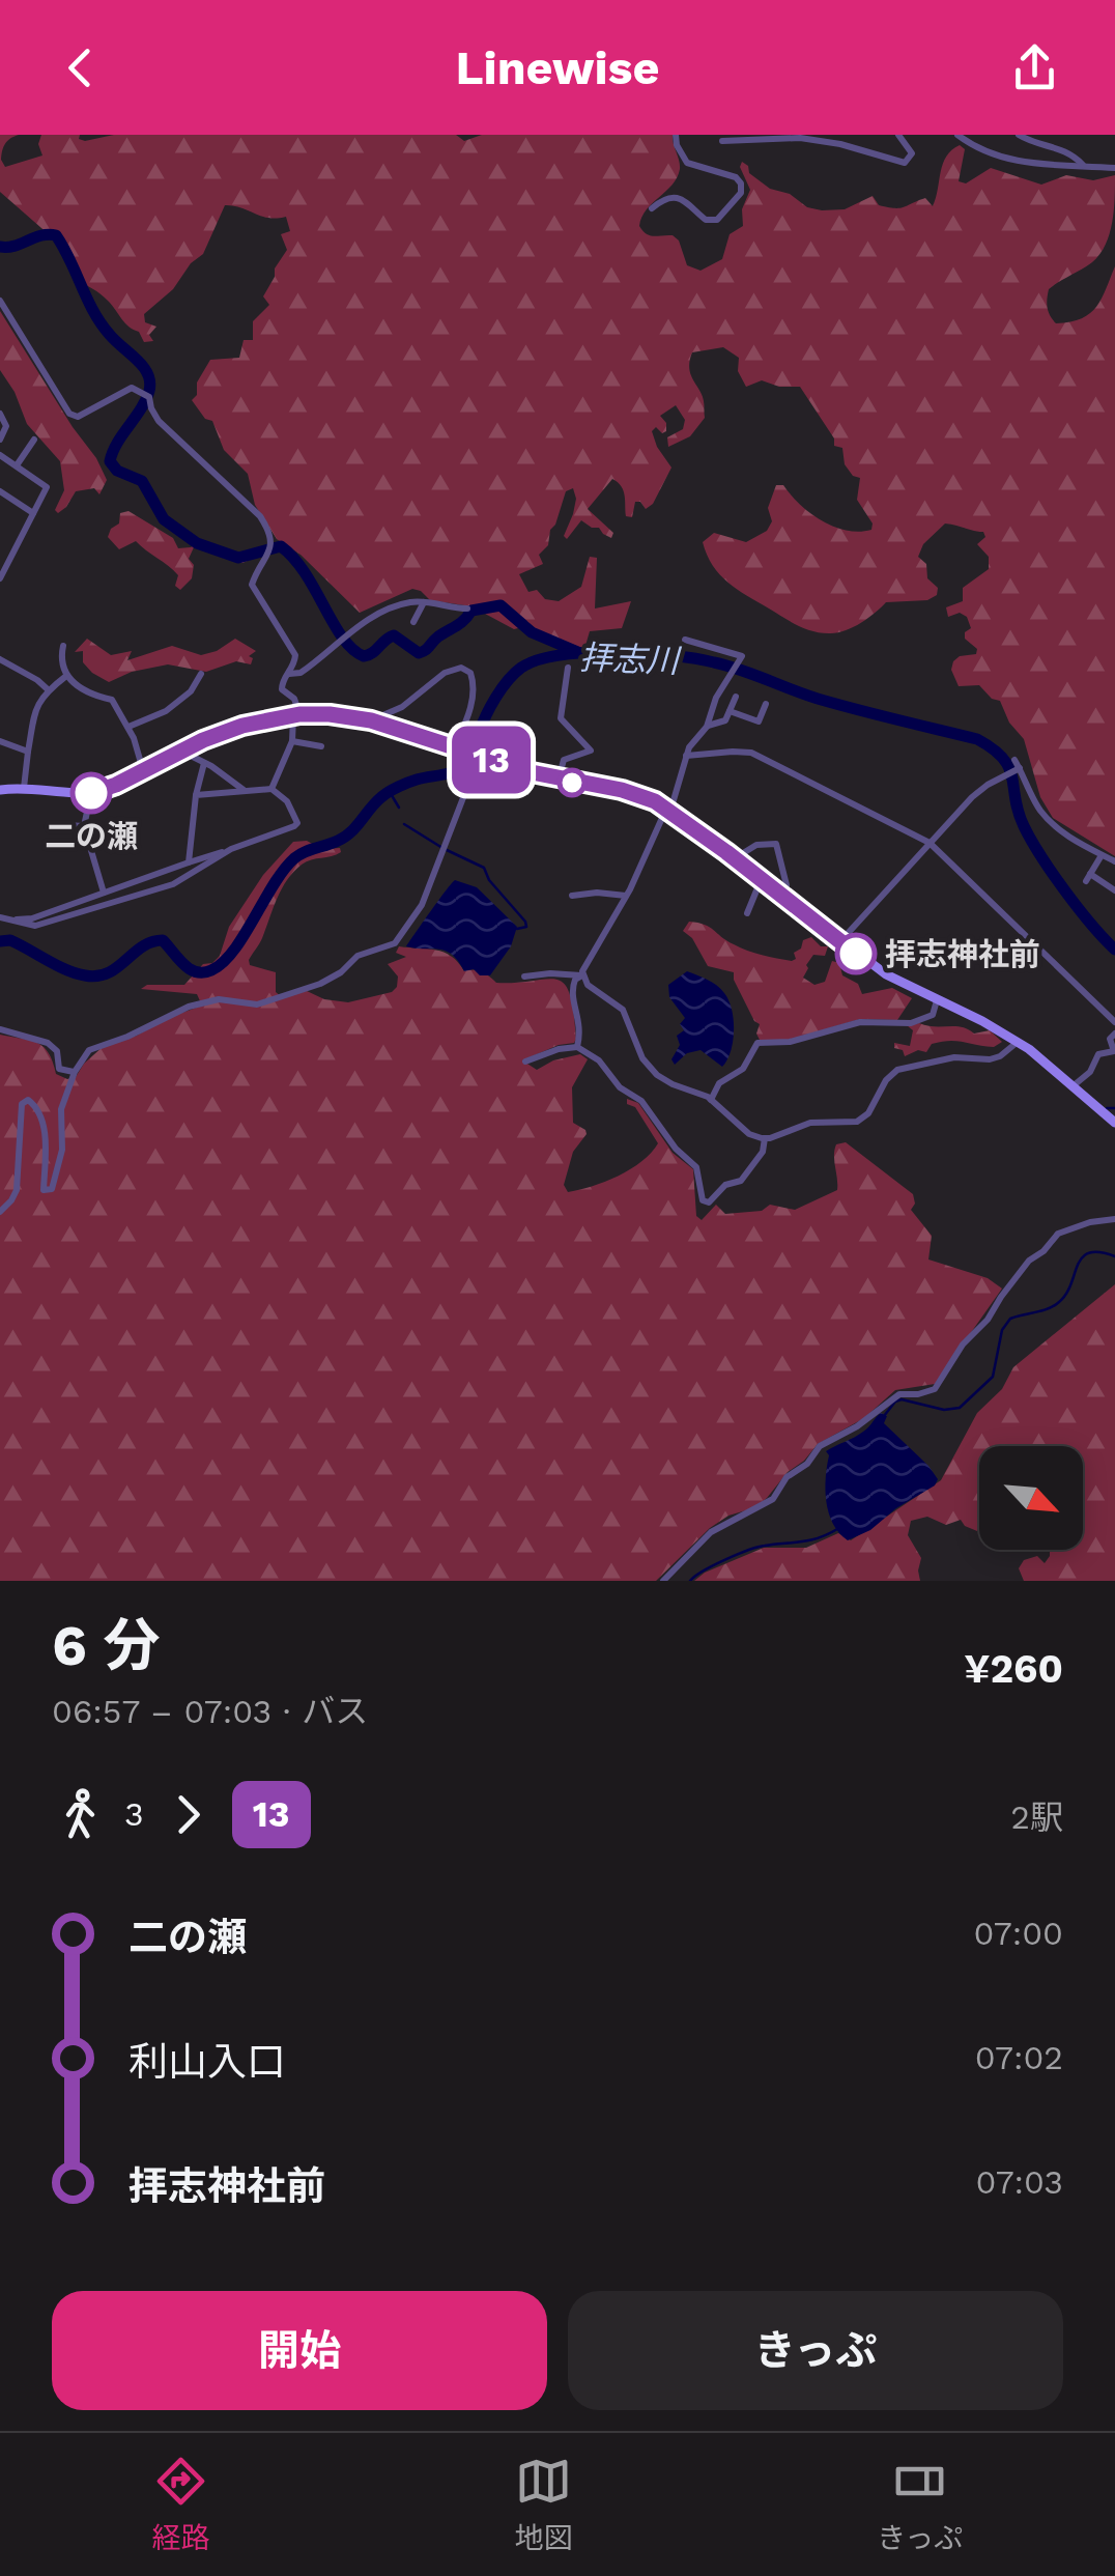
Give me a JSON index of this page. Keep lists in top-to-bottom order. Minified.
{"water":["拝志川"],"places":["二の瀬","拝志神社前"],"lines":["bus line 13"],"north":"bottom right","page":{"header":"Linewise","on_map":"13","heading":["6 分","06:57 – 07:03 · バス","¥260"],"legs":["3","13","2駅"],"list":[{"name":"二の瀬","value":"07:00"},{"name":"利山入口","value":"07:02"},{"name":"拝志神社前","value":"07:03"}],"buttons":["開始","きっぷ"],"tabs":["経路","地図","きっぷ"]}}
